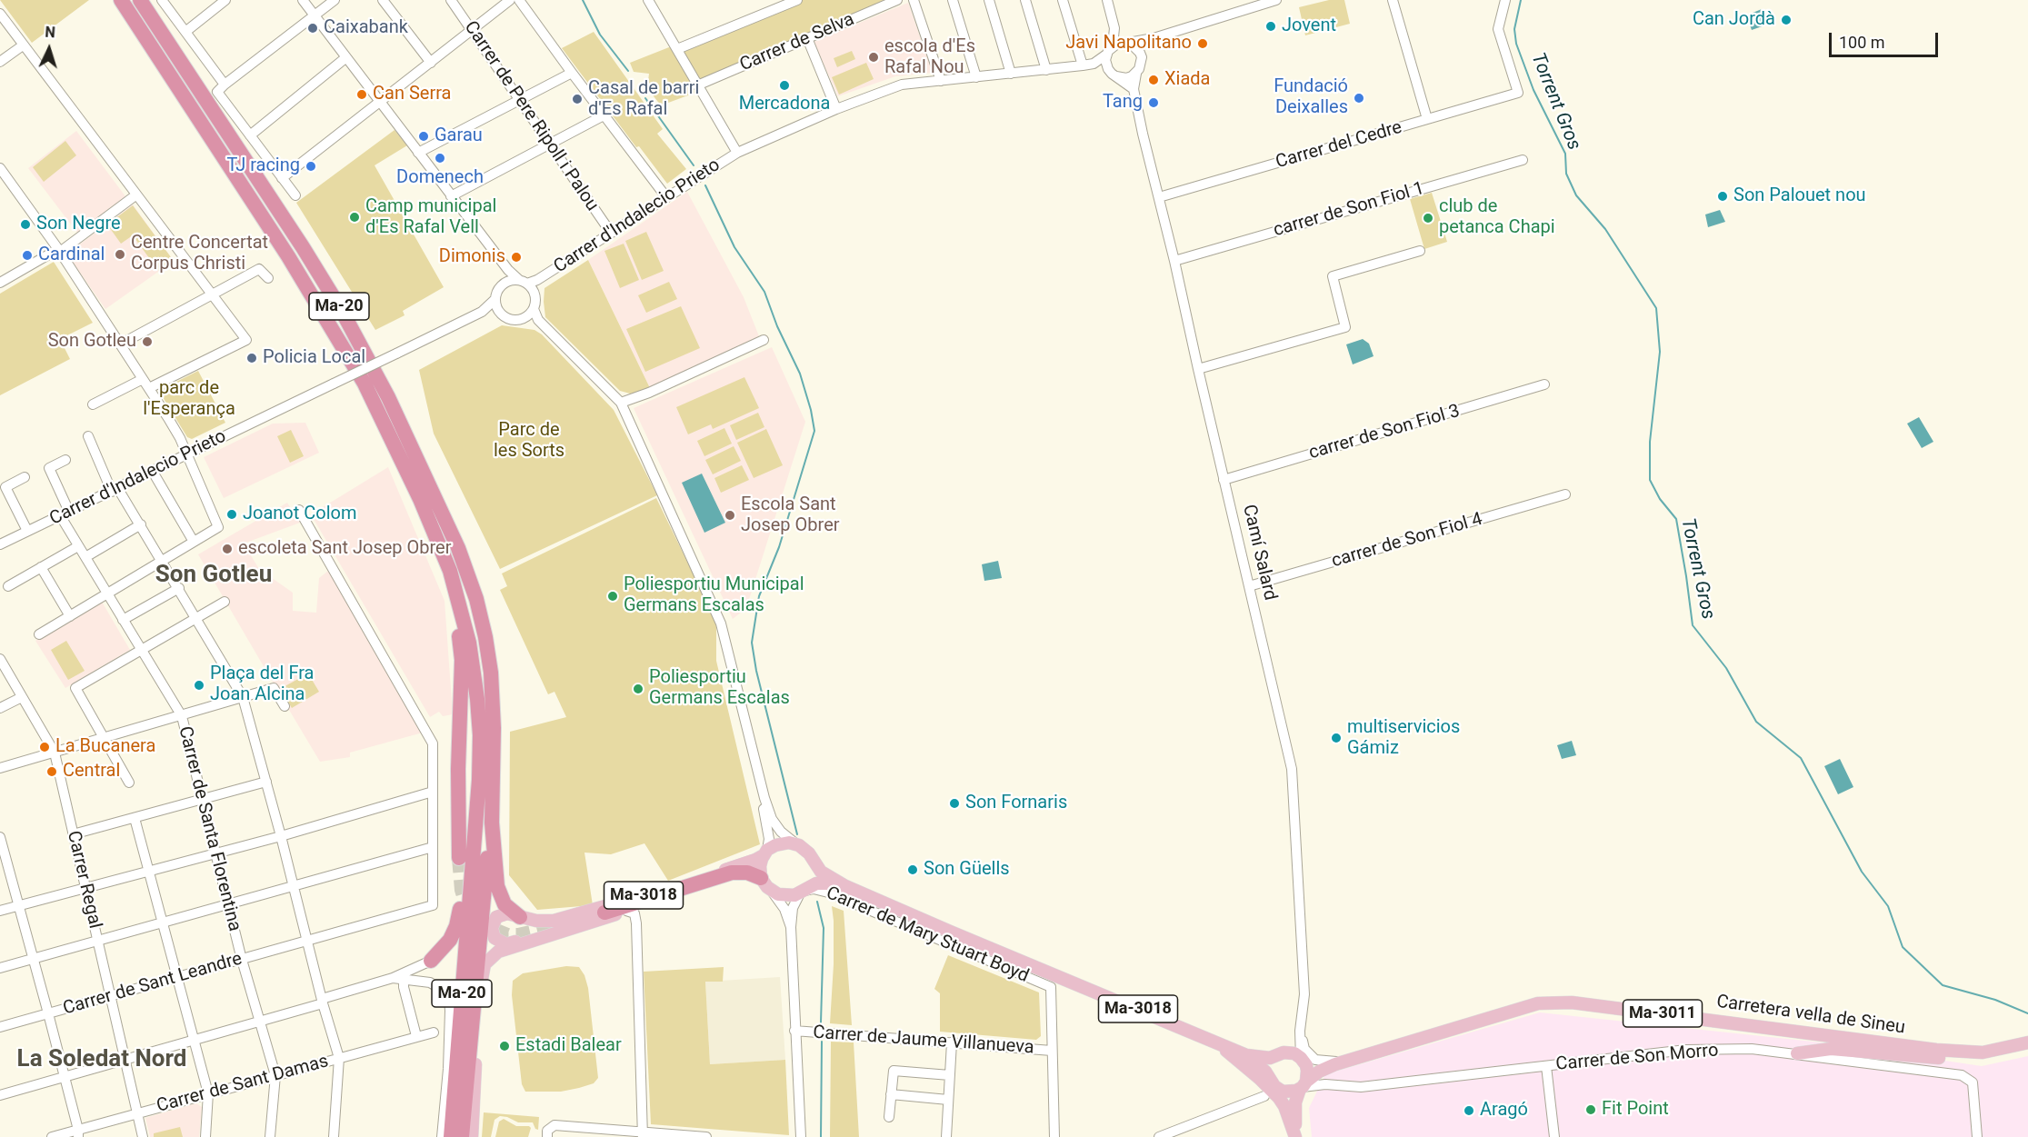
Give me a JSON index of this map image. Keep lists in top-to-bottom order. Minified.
{"streets":{"highway":["Ma-20"],"main road":["Ma-3018","Ma-3011","Carretera vella de Sineu"],"street":["Carrer de Selva","Carrer de Pere Ripoll i Palou","Carrer del Cedre","carrer de Son Fiol 1","Carrer d'Indalecio Prieto","carrer de Son Fiol 3","carrer de Son Fiol 4","Camí Salard","Carrer de Santa Florentina","Carrer Regal","Carrer de Mary Stuart Boyd","Carrer de Sant Leandre","Carrer de Jaume Villanueva","Carrer de Son Morro","Carrer de Sant Damas"]},"crossings":[["Carrer de Pere Ripoll i Palou","Carrer d'Indalecio Prieto"],["Carrer del Cedre","Camí Salard"],["carrer de Son Fiol 1","Camí Salard"],["Carrer d'Indalecio Prieto","Carrer de Santa Florentina"],["carrer de Son Fiol 3","Camí Salard"],["carrer de Son Fiol 4","Camí Salard"],["Camí Salard","Ma-3018"],["Camí Salard","Carretera vella de Sineu"],["Camí Salard","Carrer de Son Morro"],["Carrer de Santa Florentina","Carrer de Sant Leandre"],["Carrer de Santa Florentina","Carrer de Sant Damas"],["Carrer Regal","Carrer de Sant Leandre"],["Carrer Regal","Carrer de Sant Damas"],["Ma-3018","Carrer de Mary Stuart Boyd"],["Ma-3018","Carretera vella de Sineu"],["Ma-3018","Carrer de Son Morro"],["Carrer de Mary Stuart Boyd","Carrer de Jaume Villanueva"],["Carretera vella de Sineu","Carrer de Son Morro"]],"districts":["Son Gotleu","La Soledat Nord"],"water":["Torrent Gros"],"parks":["parc de l'Esperança","Parc de les Sorts"],"places":["Can Jordà","Jovent","Caixabank","Javi Napolitano","escola d'Es Rafal Nou","Xiada","Mercadona","Can Serra","Fundació Deixalles","Casal de barri d'Es Rafal","Tang","Garau","Domenech","TJ racing","Son Palouet nou","Camp municipal d'Es Rafal Vell","club de petanca Chapi","Son Negre","Centre Concertat Corpus Christi","Cardinal","Dimonis","Son Gotleu","Policia Local","Joanot Colom","Escola Sant Josep Obrer","escoleta Sant Josep Obrer","Poliesportiu Municipal Germans Escalas","Plaça del Fra Joan Alcina","Poliesportiu Germans Escalas","multiservicios Gámiz","La Bucanera","Central","Son Fornaris","Son Güells","Estadi Balear","Fit Point","Aragó"],"scale_bar":"100 m","north":"top"}
